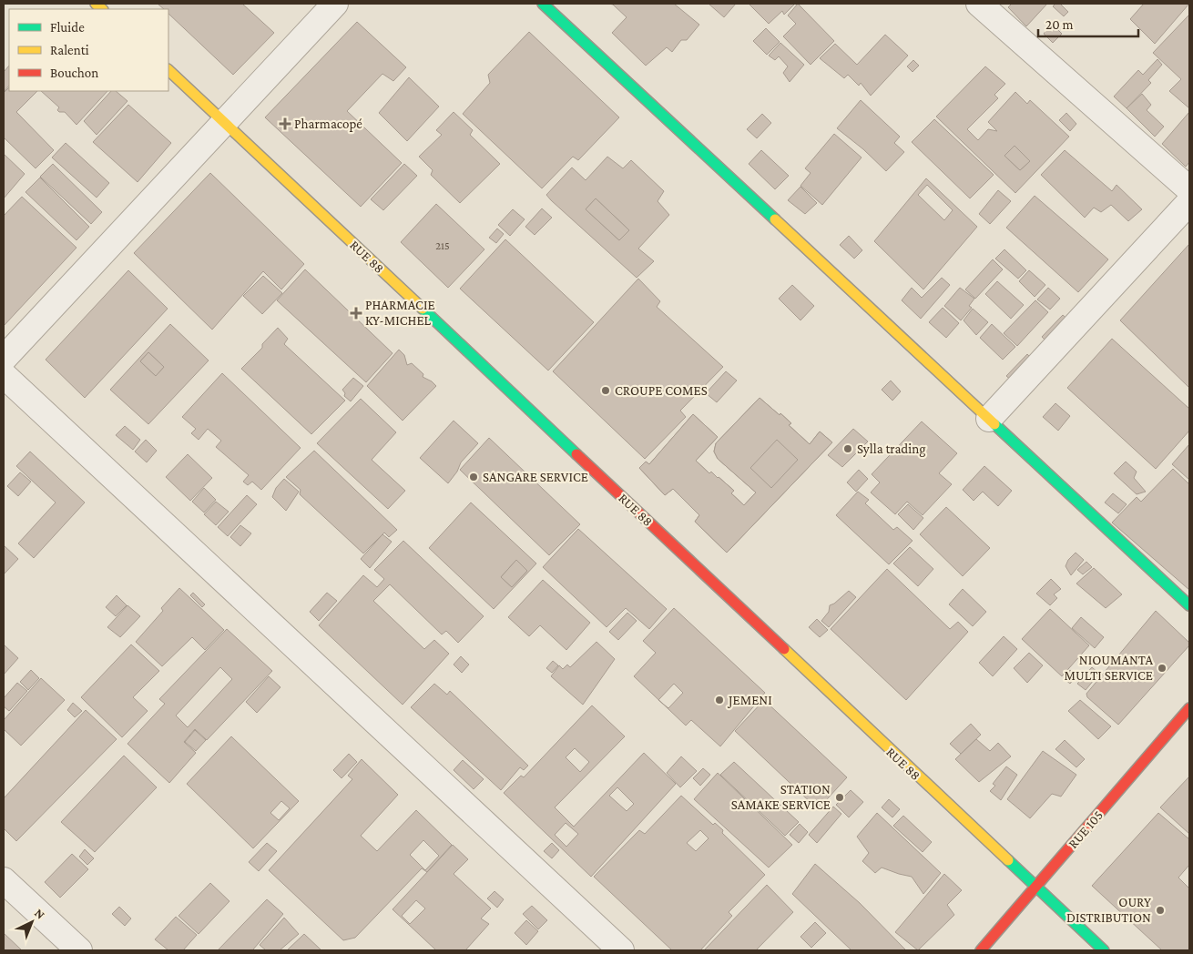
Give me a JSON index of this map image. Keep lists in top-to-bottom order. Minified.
{"streets":{"main road":["RUE 88","RUE 105"]},"crossings":[["RUE 88","RUE 105"]],"places":{"health":["Pharmacopé","PHARMACIE KY-MICHEL"],"other":["CROUPE COMES","Sylla trading","SANGARE SERVICE","NIOUMANTA MULTI SERVICE","JEMENI","STATION SAMAKE SERVICE","OURY DISTRIBUTION"]},"house_numbers":["215"],"legend":["Fluide","Ralenti","Bouchon"],"scale_bar":"20 m","north":"top right"}
